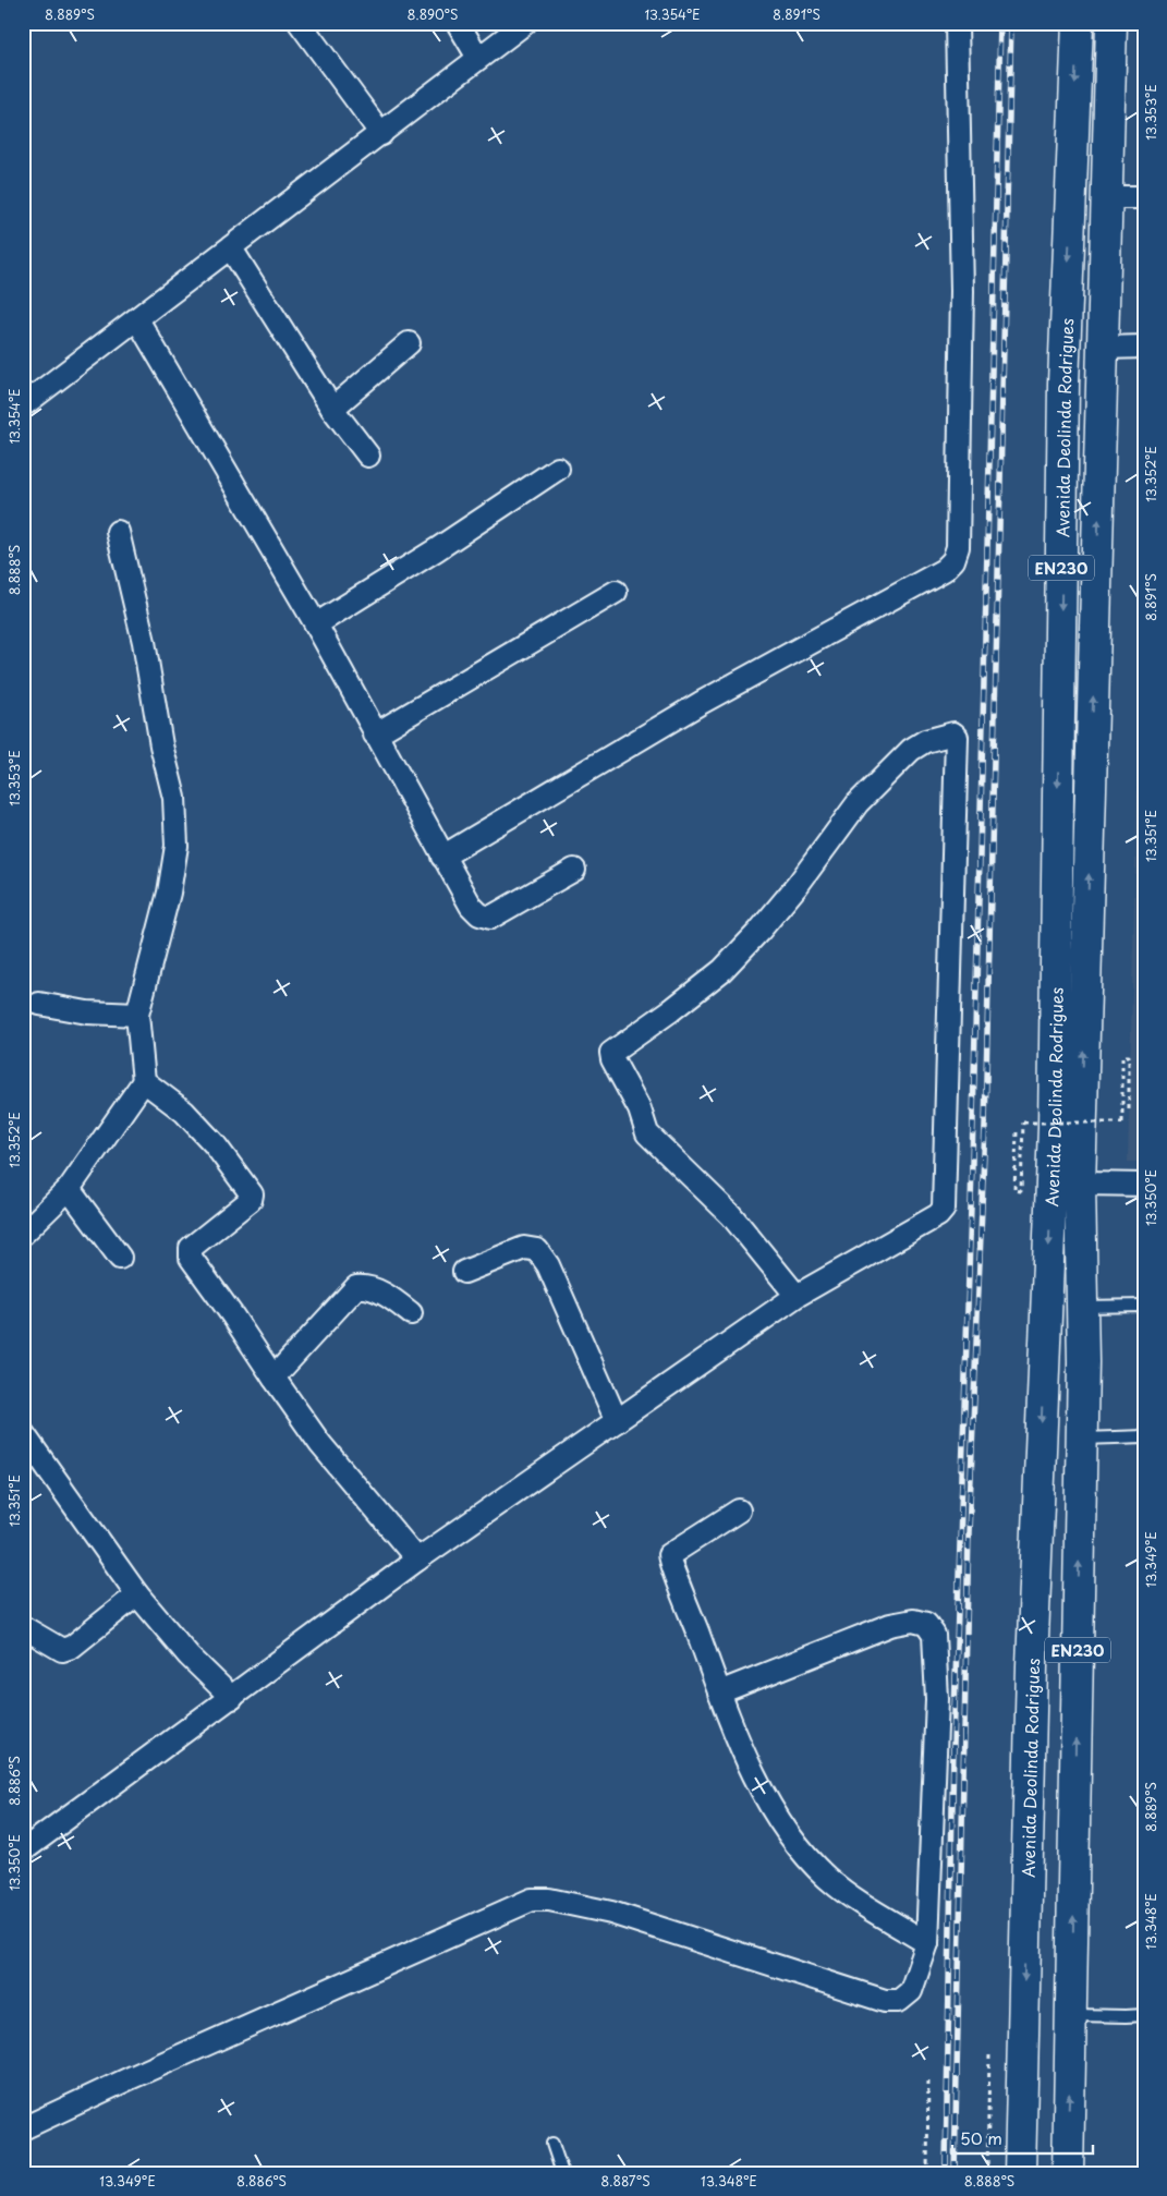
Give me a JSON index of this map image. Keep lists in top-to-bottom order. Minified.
{"streets":{"highway":["Avenida Deolinda Rodrigues","EN230"]},"scale_bar":"50 m","coordinates":["8.889°S","8.890°S","13.354°E","8.891°S","13.353°E","13.352°E","8.888°S","13.351°E","13.350°E","13.349°E","8.886°S","13.348°E","8.887°S"]}
